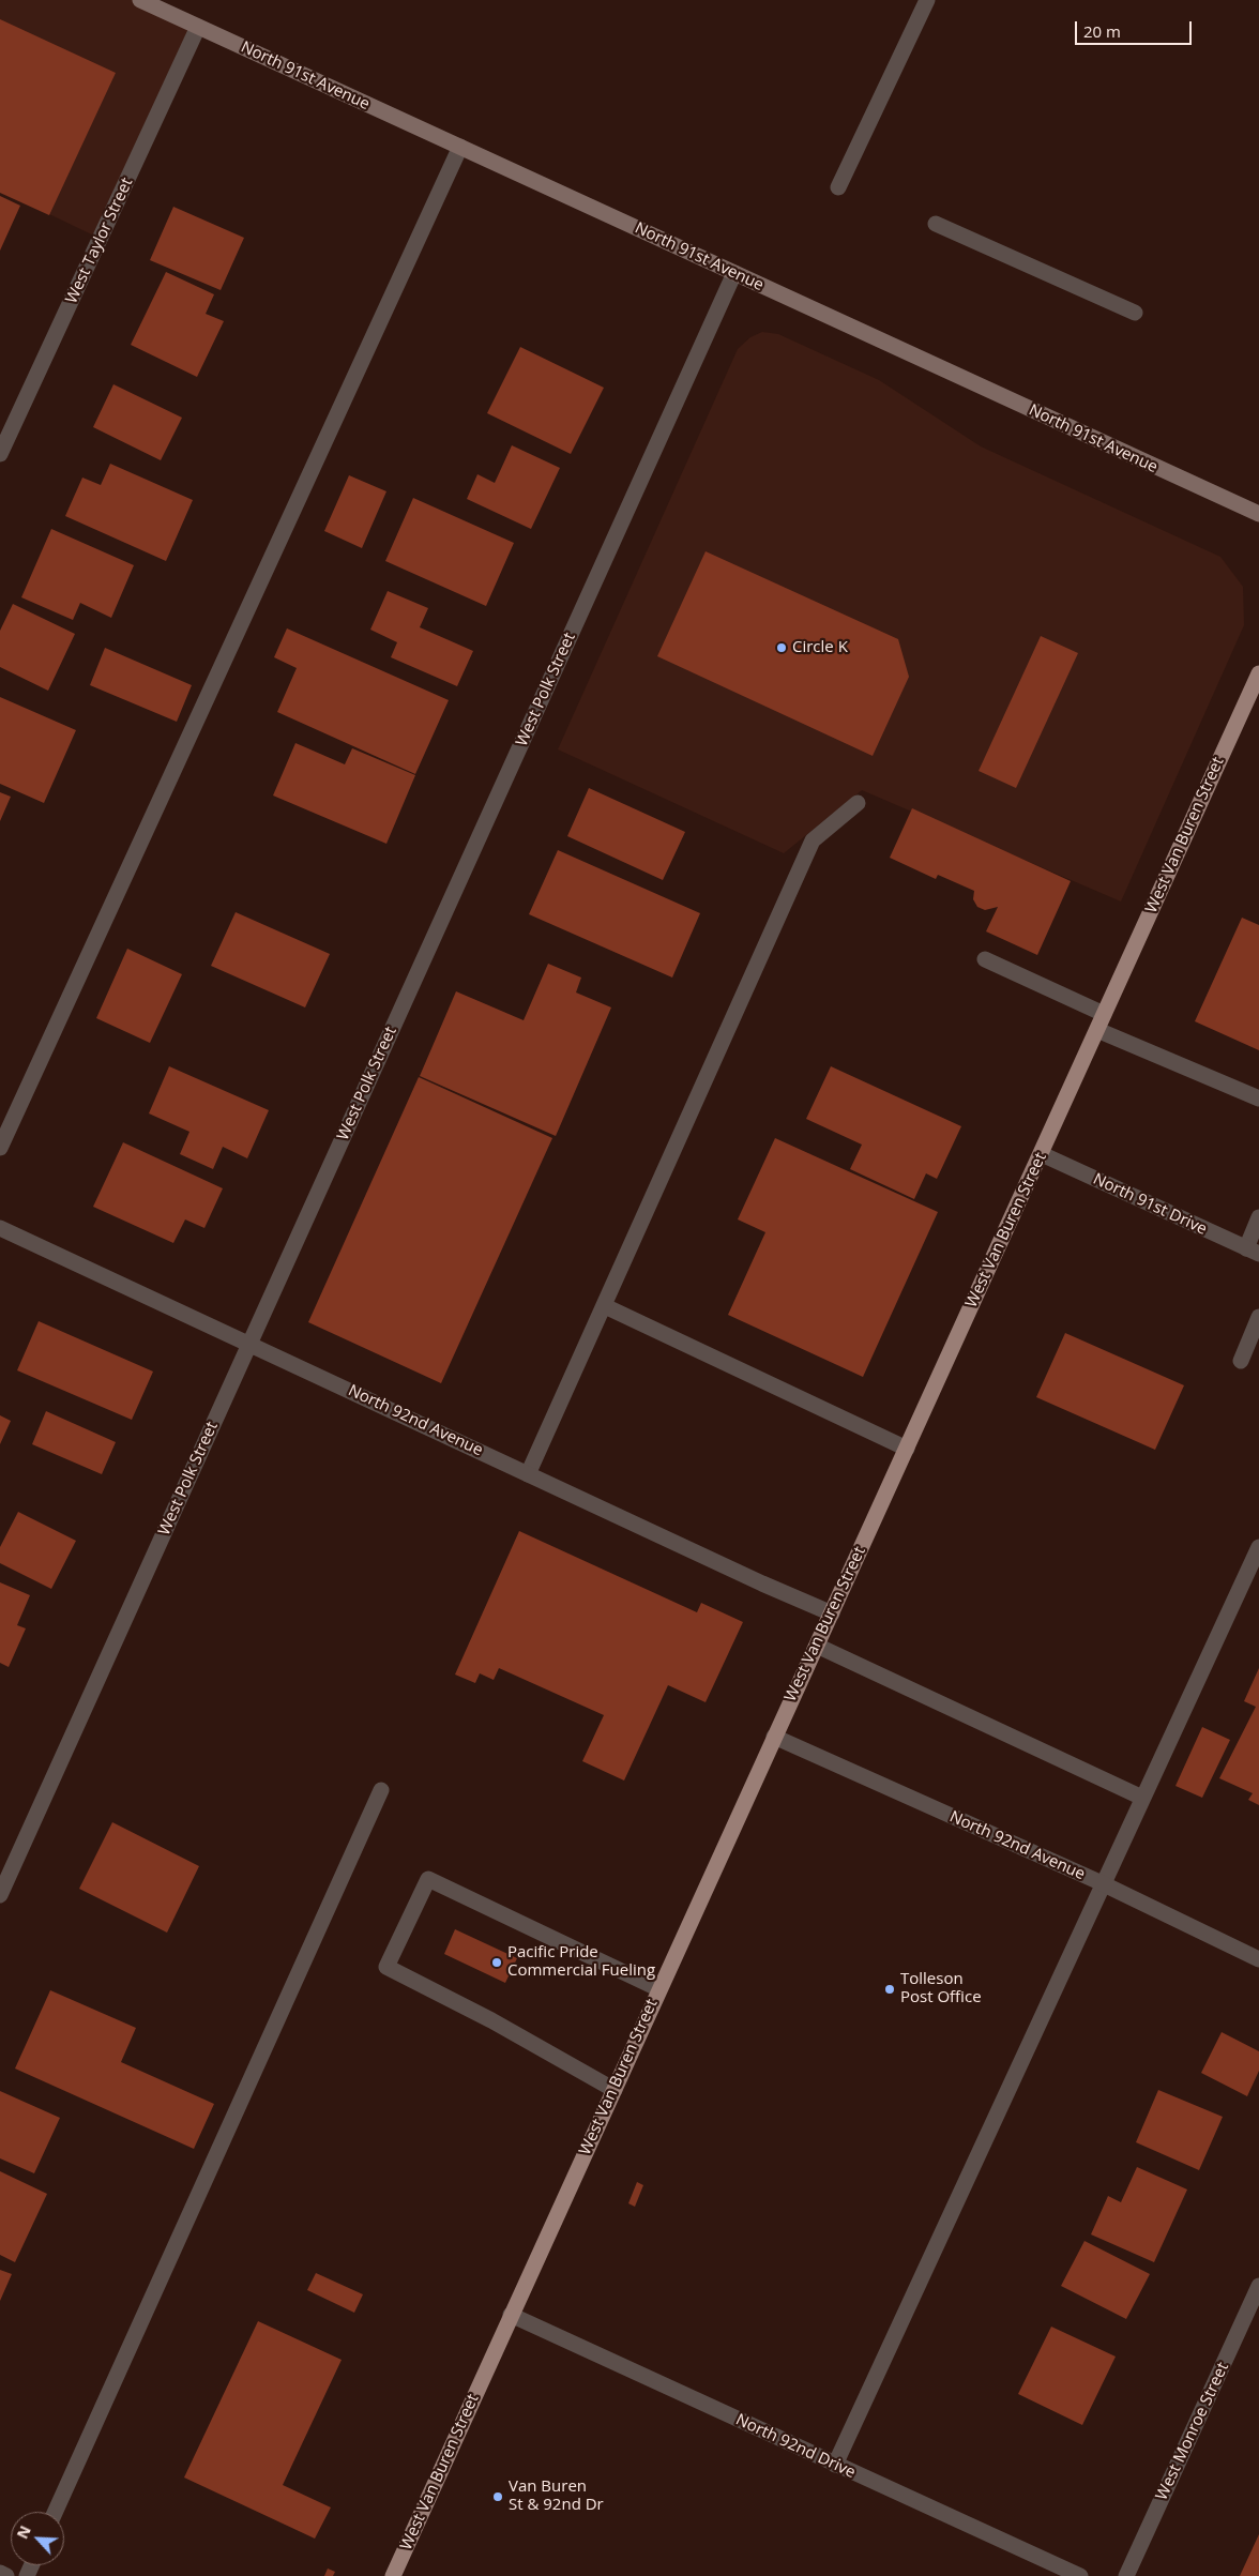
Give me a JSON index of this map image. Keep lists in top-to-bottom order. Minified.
{"streets":{"main road":["North 91st Avenue","West Van Buren Street"],"street":["West Taylor Street","West Polk Street","North 91st Drive","North 92nd Avenue","West Monroe Street","North 92nd Drive"]},"crossings":[["North 91st Avenue","West Taylor Street"],["North 91st Avenue","West Polk Street"],["West Polk Street","North 92nd Avenue"],["West Van Buren Street","North 91st Drive"],["West Van Buren Street","North 92nd Avenue"],["West Van Buren Street","North 92nd Drive"]],"places":["Circle K","Pacific Pride Commercial Fueling","Tolleson Post Office","Van Buren St & 92nd Dr"],"scale_bar":"20 m","north":"top left"}
